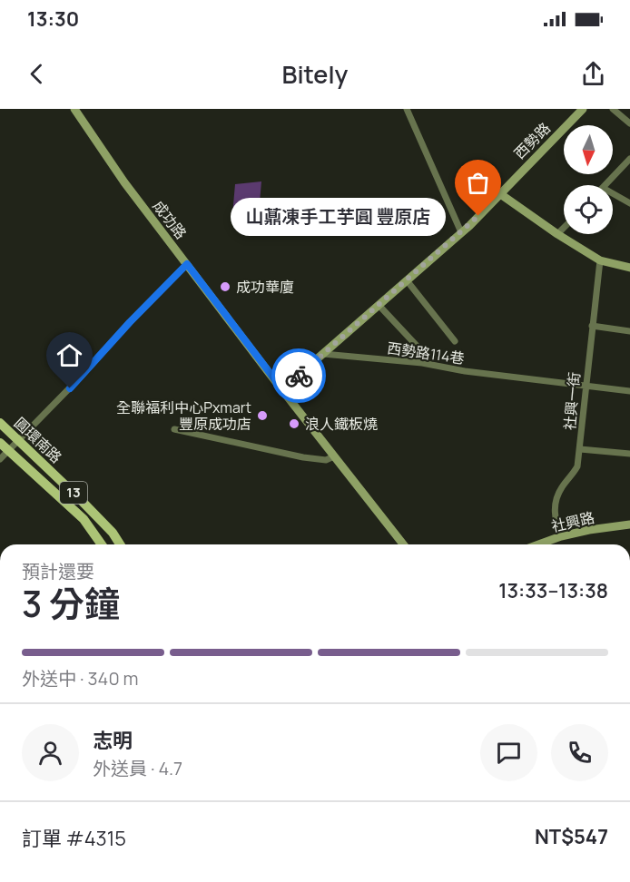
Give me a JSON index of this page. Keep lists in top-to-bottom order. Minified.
{"streets":{"main road":["圓環南路","13"],"street":["西勢路","成功路","西勢路114巷","社興一街","社興路"]},"crossings":[["西勢路","成功路"],["西勢路","西勢路114巷"],["西勢路114巷","社興一街"],["社興一街","社興路"]],"places":["山薡凍手工芋圓 豐原店","成功華廈","全聯福利中心Pxmart 豐原成功店","浪人鐵板燒"],"north":"bottom","page":{"status":"13:30","header":"Bitely","bubble":"山薡凍手工芋圓 豐原店","heading":["3 分鐘","預計還要","13:33–13:38"],"panel":["志明","外送員 · 4.7","訂單 #4315","NT$547"],"bar":"外送中 · 340 m"}}
